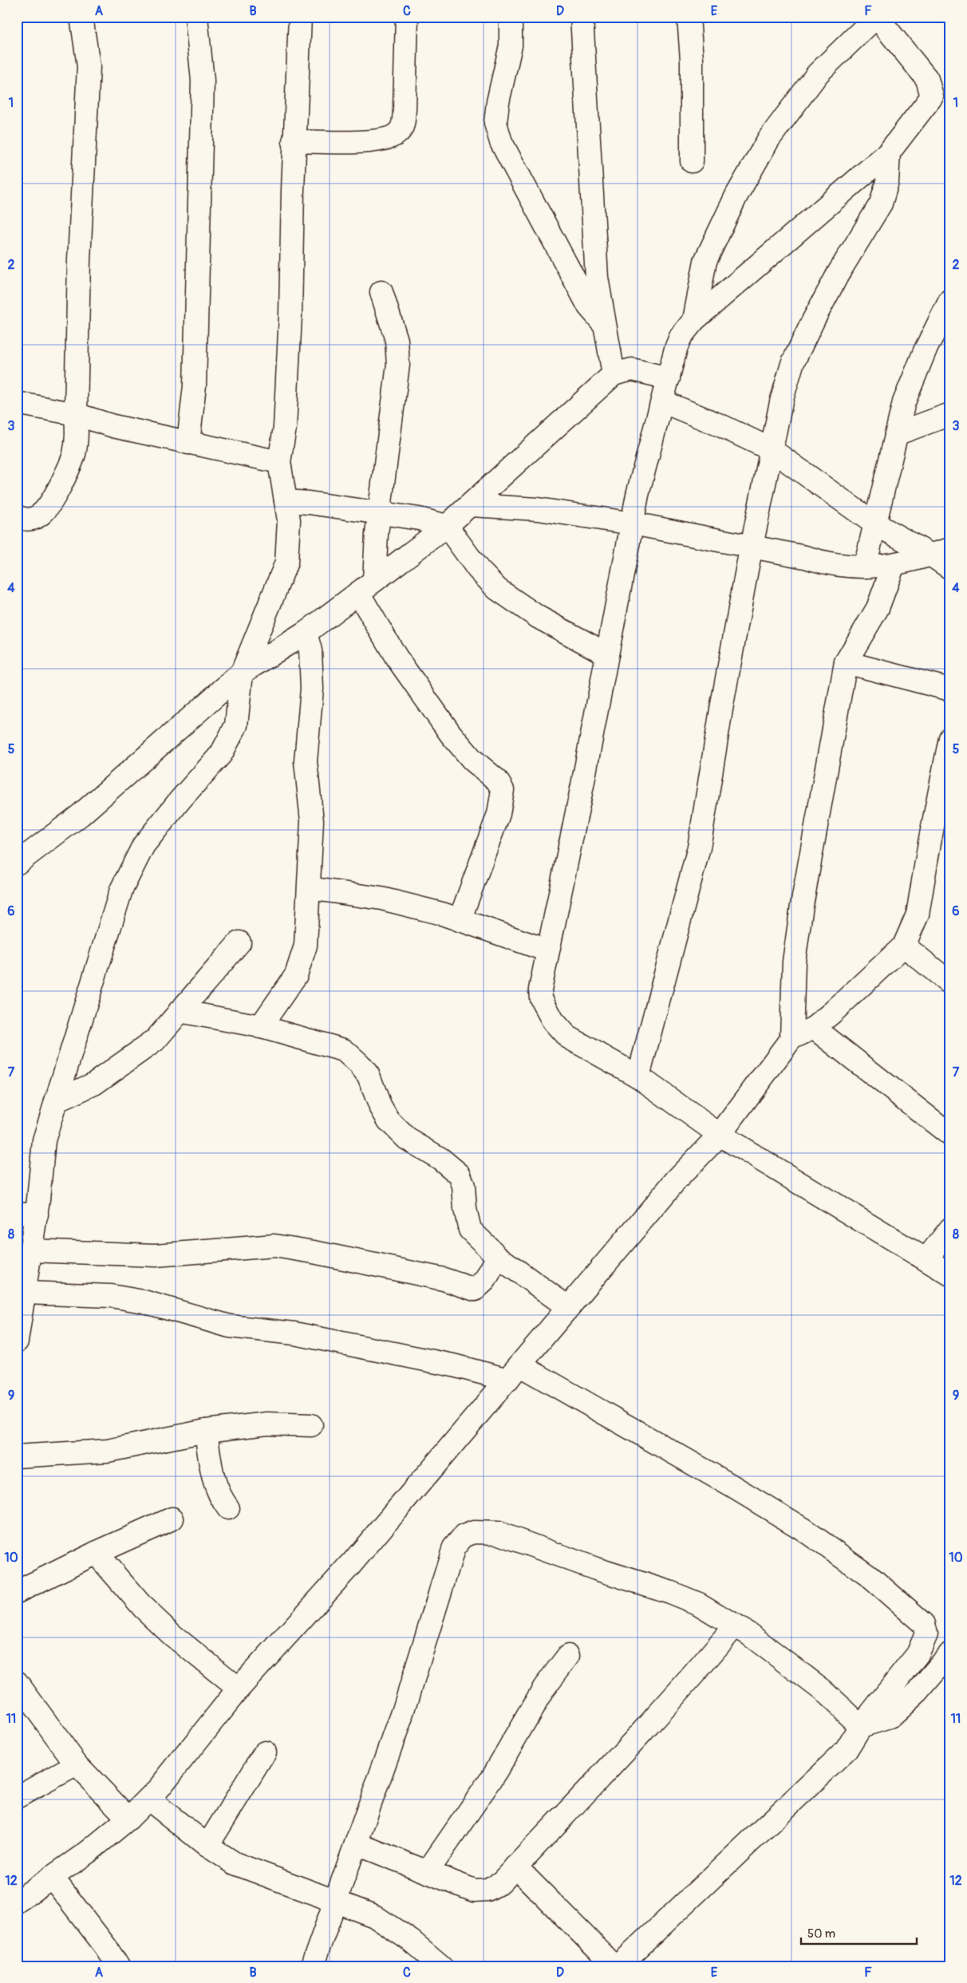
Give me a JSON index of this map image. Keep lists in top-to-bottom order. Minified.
{"scale_bar":"50 m","grid":{"columns":["A","B","C","D","E","F"],"rows":["1","2","3","4","5","6","7","8","9","10","11","12"]}}
